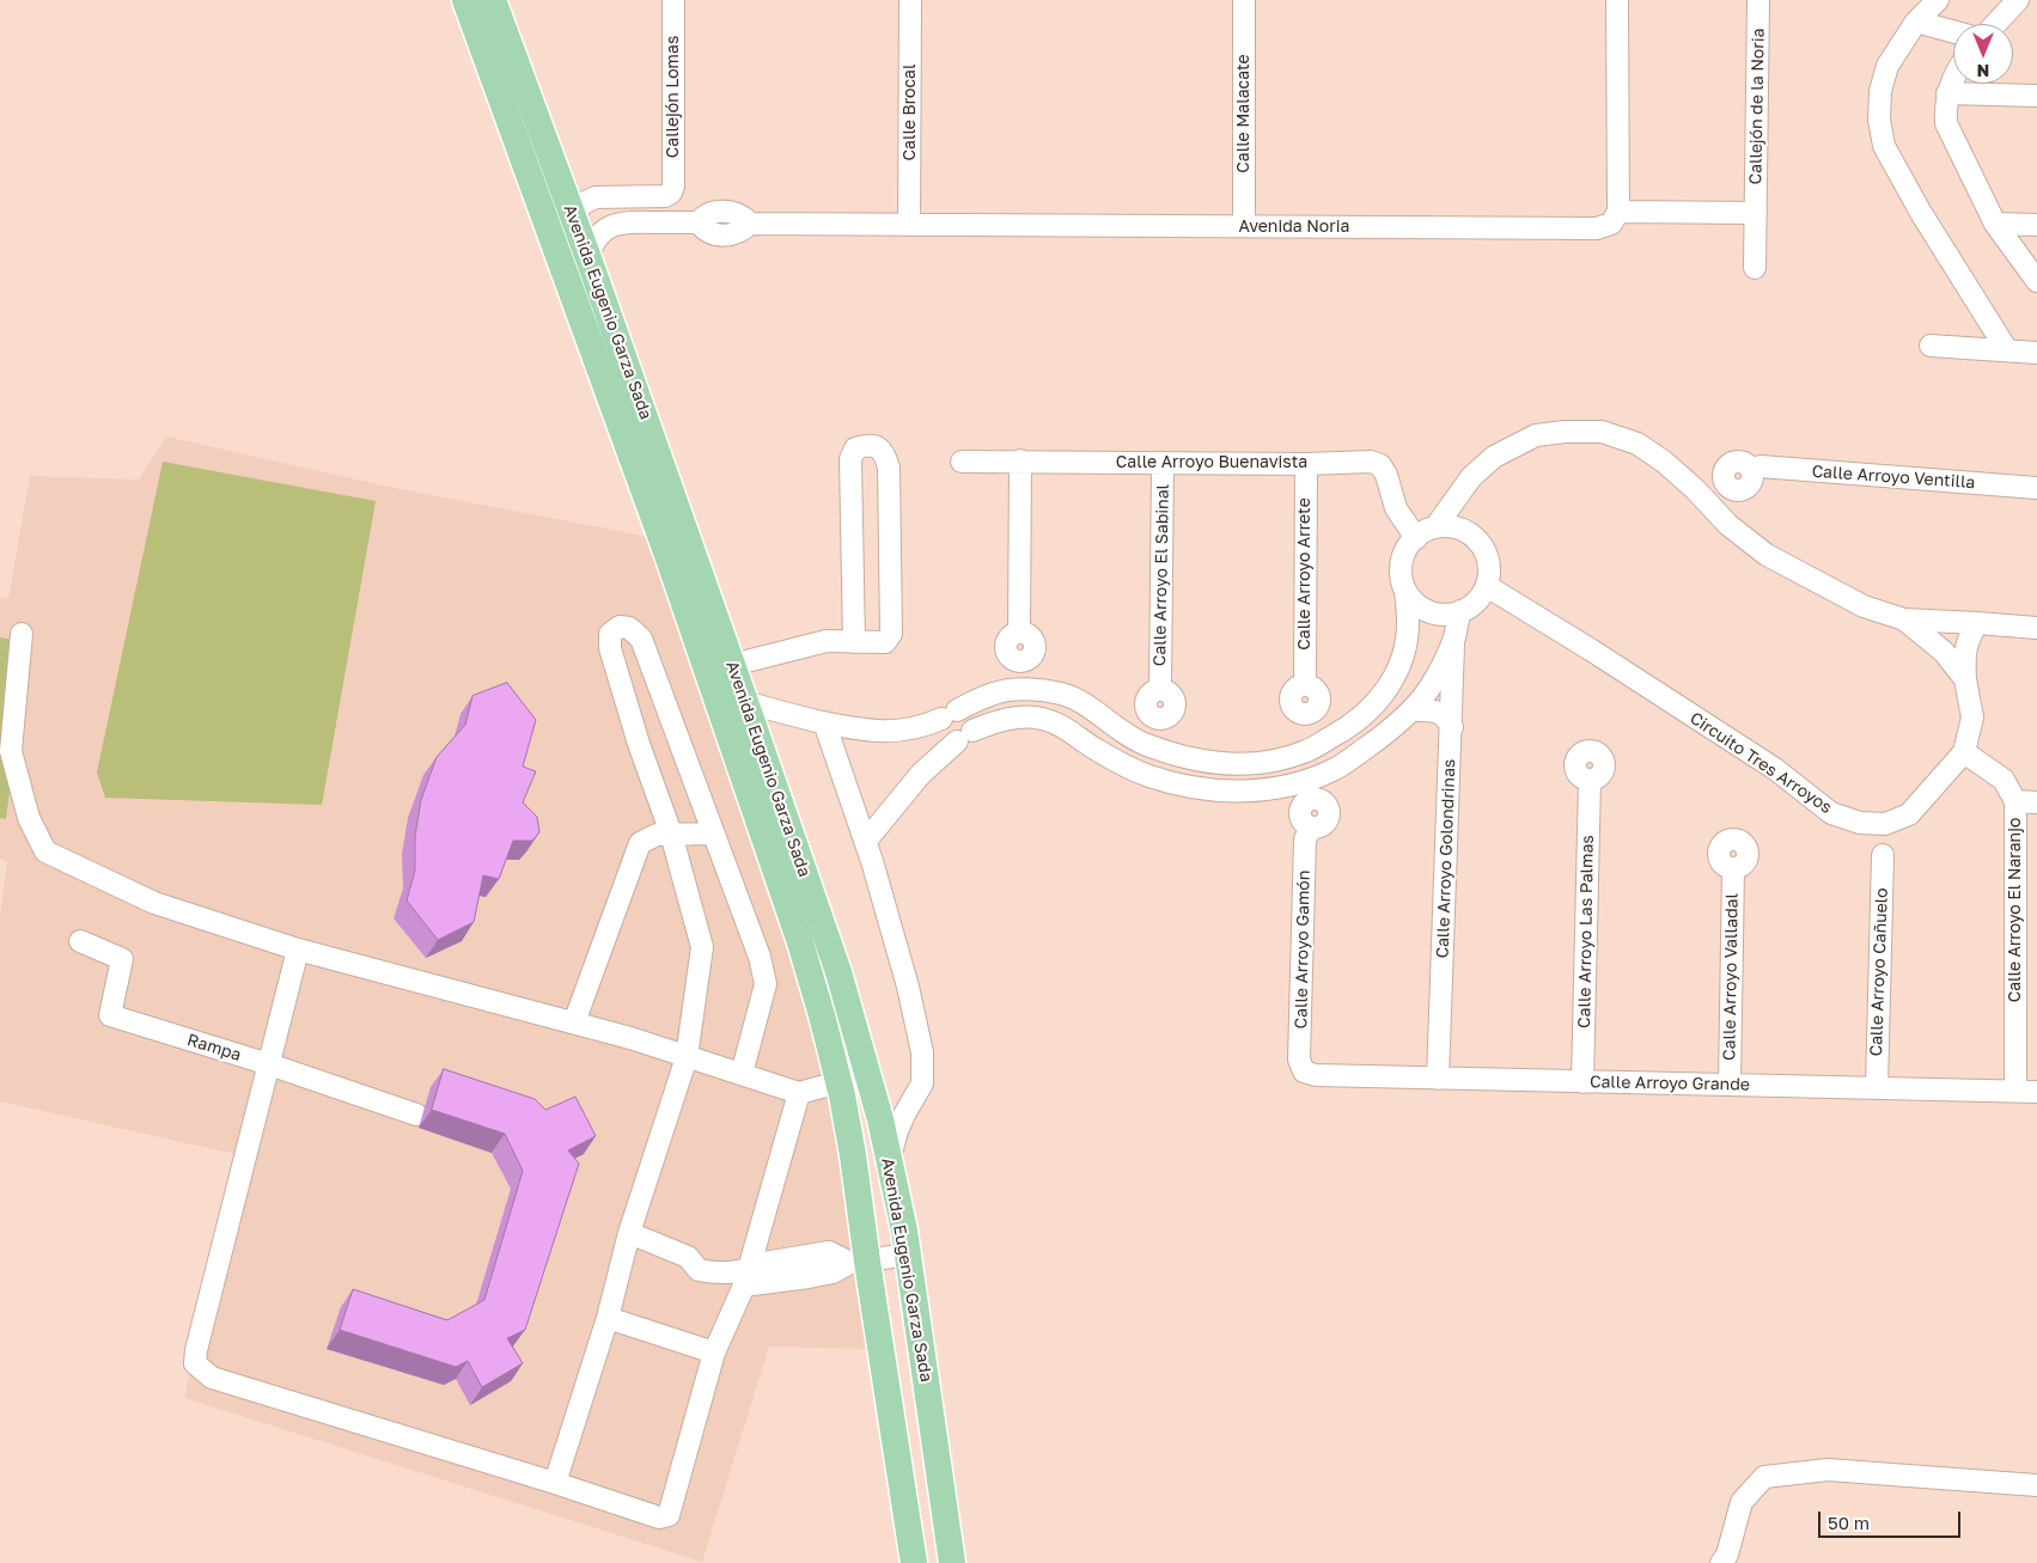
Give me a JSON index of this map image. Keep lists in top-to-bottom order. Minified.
{"streets":{"main road":["Avenida Eugenio Garza Sada"],"street":["Callejón Lomas","Callejón de la Noria","Calle Brocal","Calle Malacate","Avenida Noria","Calle Arroyo Buenavista","Calle Arroyo Ventilla","Calle Arroyo Arrete","Calle Arroyo El Sabinal","Circuito Tres Arroyos","Calle Arroyo Golondrinas","Calle Arroyo El Naranjo","Calle Arroyo Las Palmas","Calle Arroyo Gamón","Calle Arroyo Cañuelo","Calle Arroyo Valladal","Rampa","Calle Arroyo Grande"]},"crossings":[["Callejón Lomas","Avenida Eugenio Garza Sada"],["Calle Brocal","Avenida Noria"],["Calle Malacate","Avenida Noria"],["Avenida Noria","Avenida Eugenio Garza Sada"],["Calle Arroyo Buenavista","Calle Arroyo Arrete"],["Calle Arroyo Buenavista","Calle Arroyo El Sabinal"],["Calle Arroyo Buenavista","Circuito Tres Arroyos"],["Circuito Tres Arroyos","Calle Arroyo El Naranjo"],["Calle Arroyo Golondrinas","Calle Arroyo Grande"],["Calle Arroyo El Naranjo","Calle Arroyo Grande"],["Calle Arroyo Las Palmas","Calle Arroyo Grande"],["Calle Arroyo Gamón","Calle Arroyo Grande"],["Calle Arroyo Cañuelo","Calle Arroyo Grande"],["Calle Arroyo Valladal","Calle Arroyo Grande"]],"scale_bar":"50 m","north":"bottom"}
